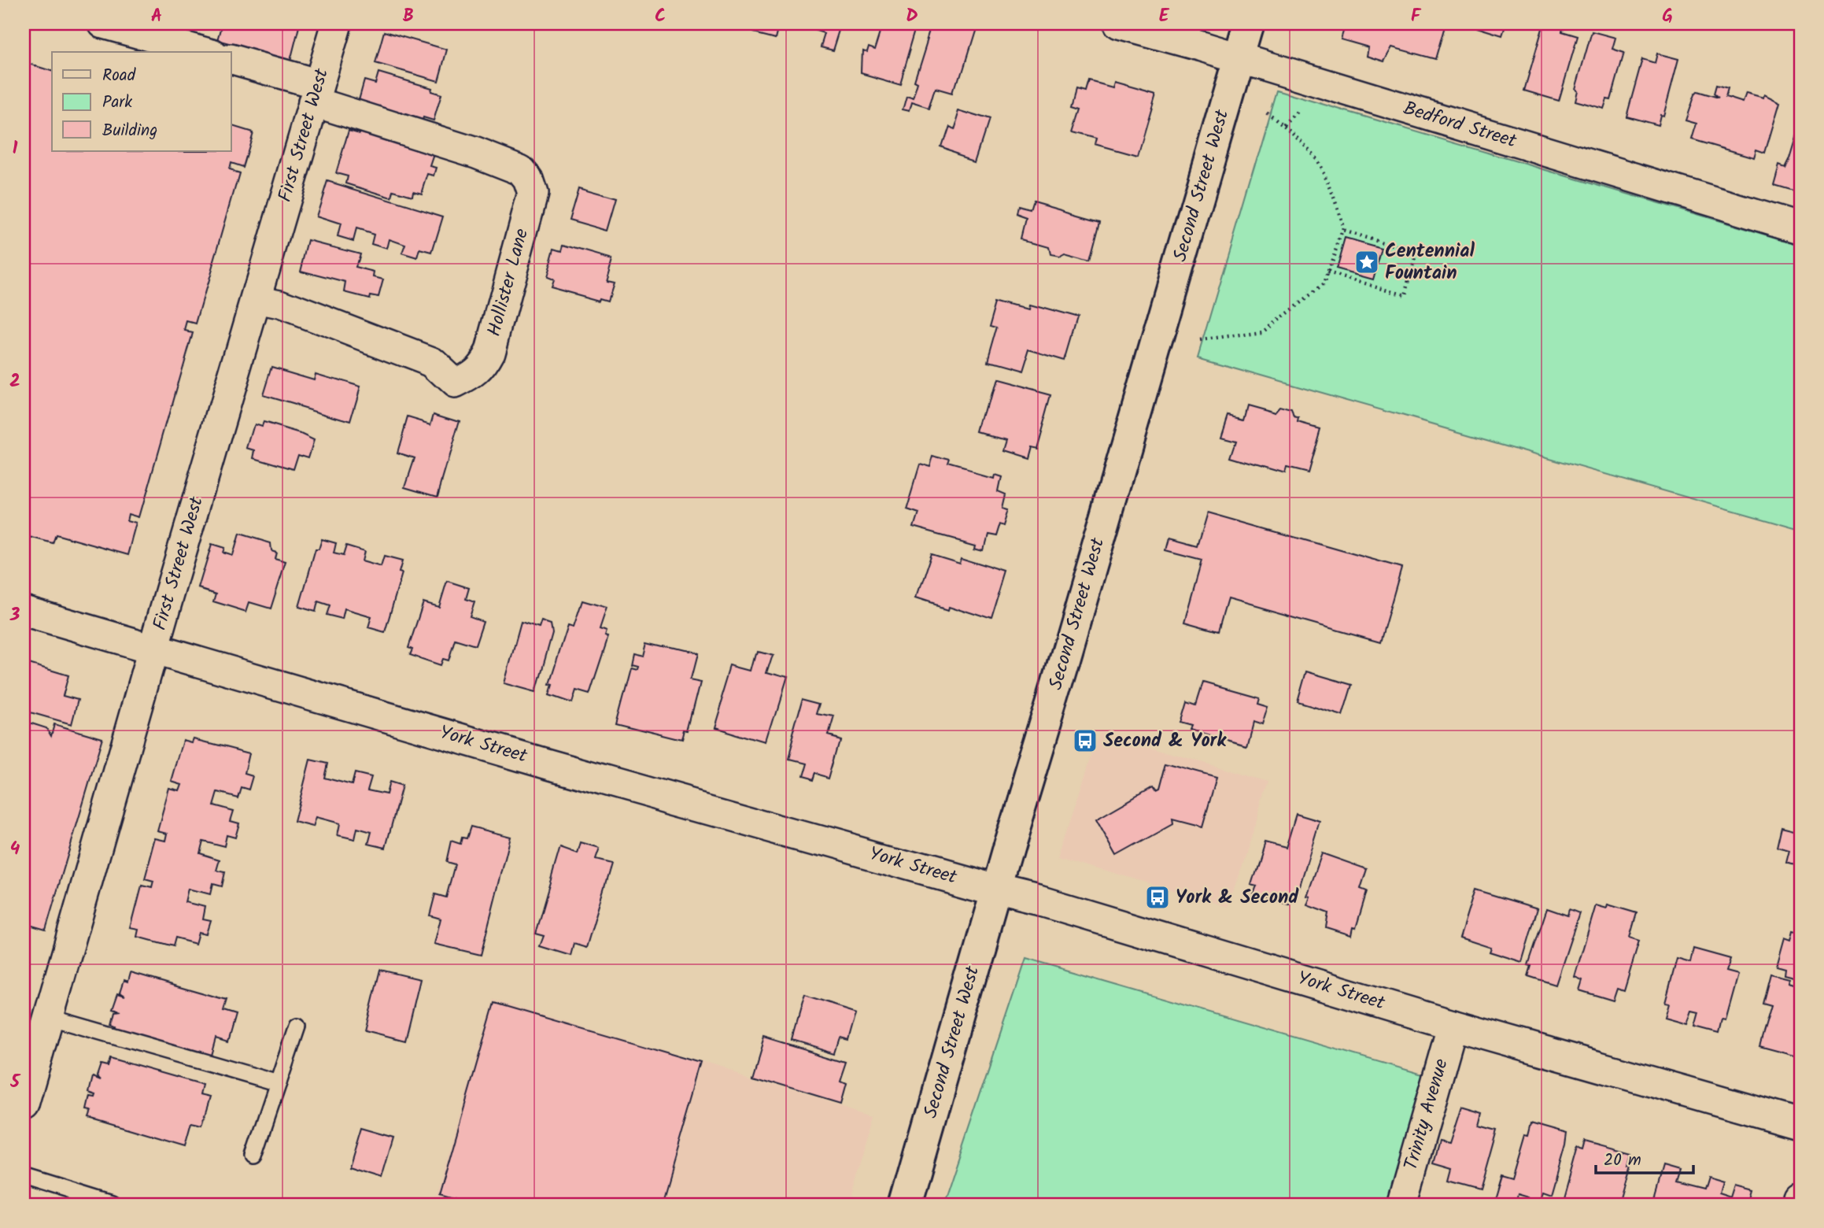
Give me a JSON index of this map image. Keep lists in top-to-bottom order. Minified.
{"streets":{"main road":["Second Street West"],"street":["Bedford Street","First Street West","Hollister Lane","York Street","Trinity Avenue"]},"crossings":[["Bedford Street","Second Street West"],["First Street West","Hollister Lane"],["First Street West","York Street"],["Second Street West","York Street"],["York Street","Trinity Avenue"]],"places":{"place":["Centennial Fountain"],"bus stop":["Second & York","York & Second"]},"legend":["Road","Park","Building"],"scale_bar":"20 m","grid":{"columns":["A","B","C","D","E","F","G"],"rows":["1","2","3","4","5"]}}
